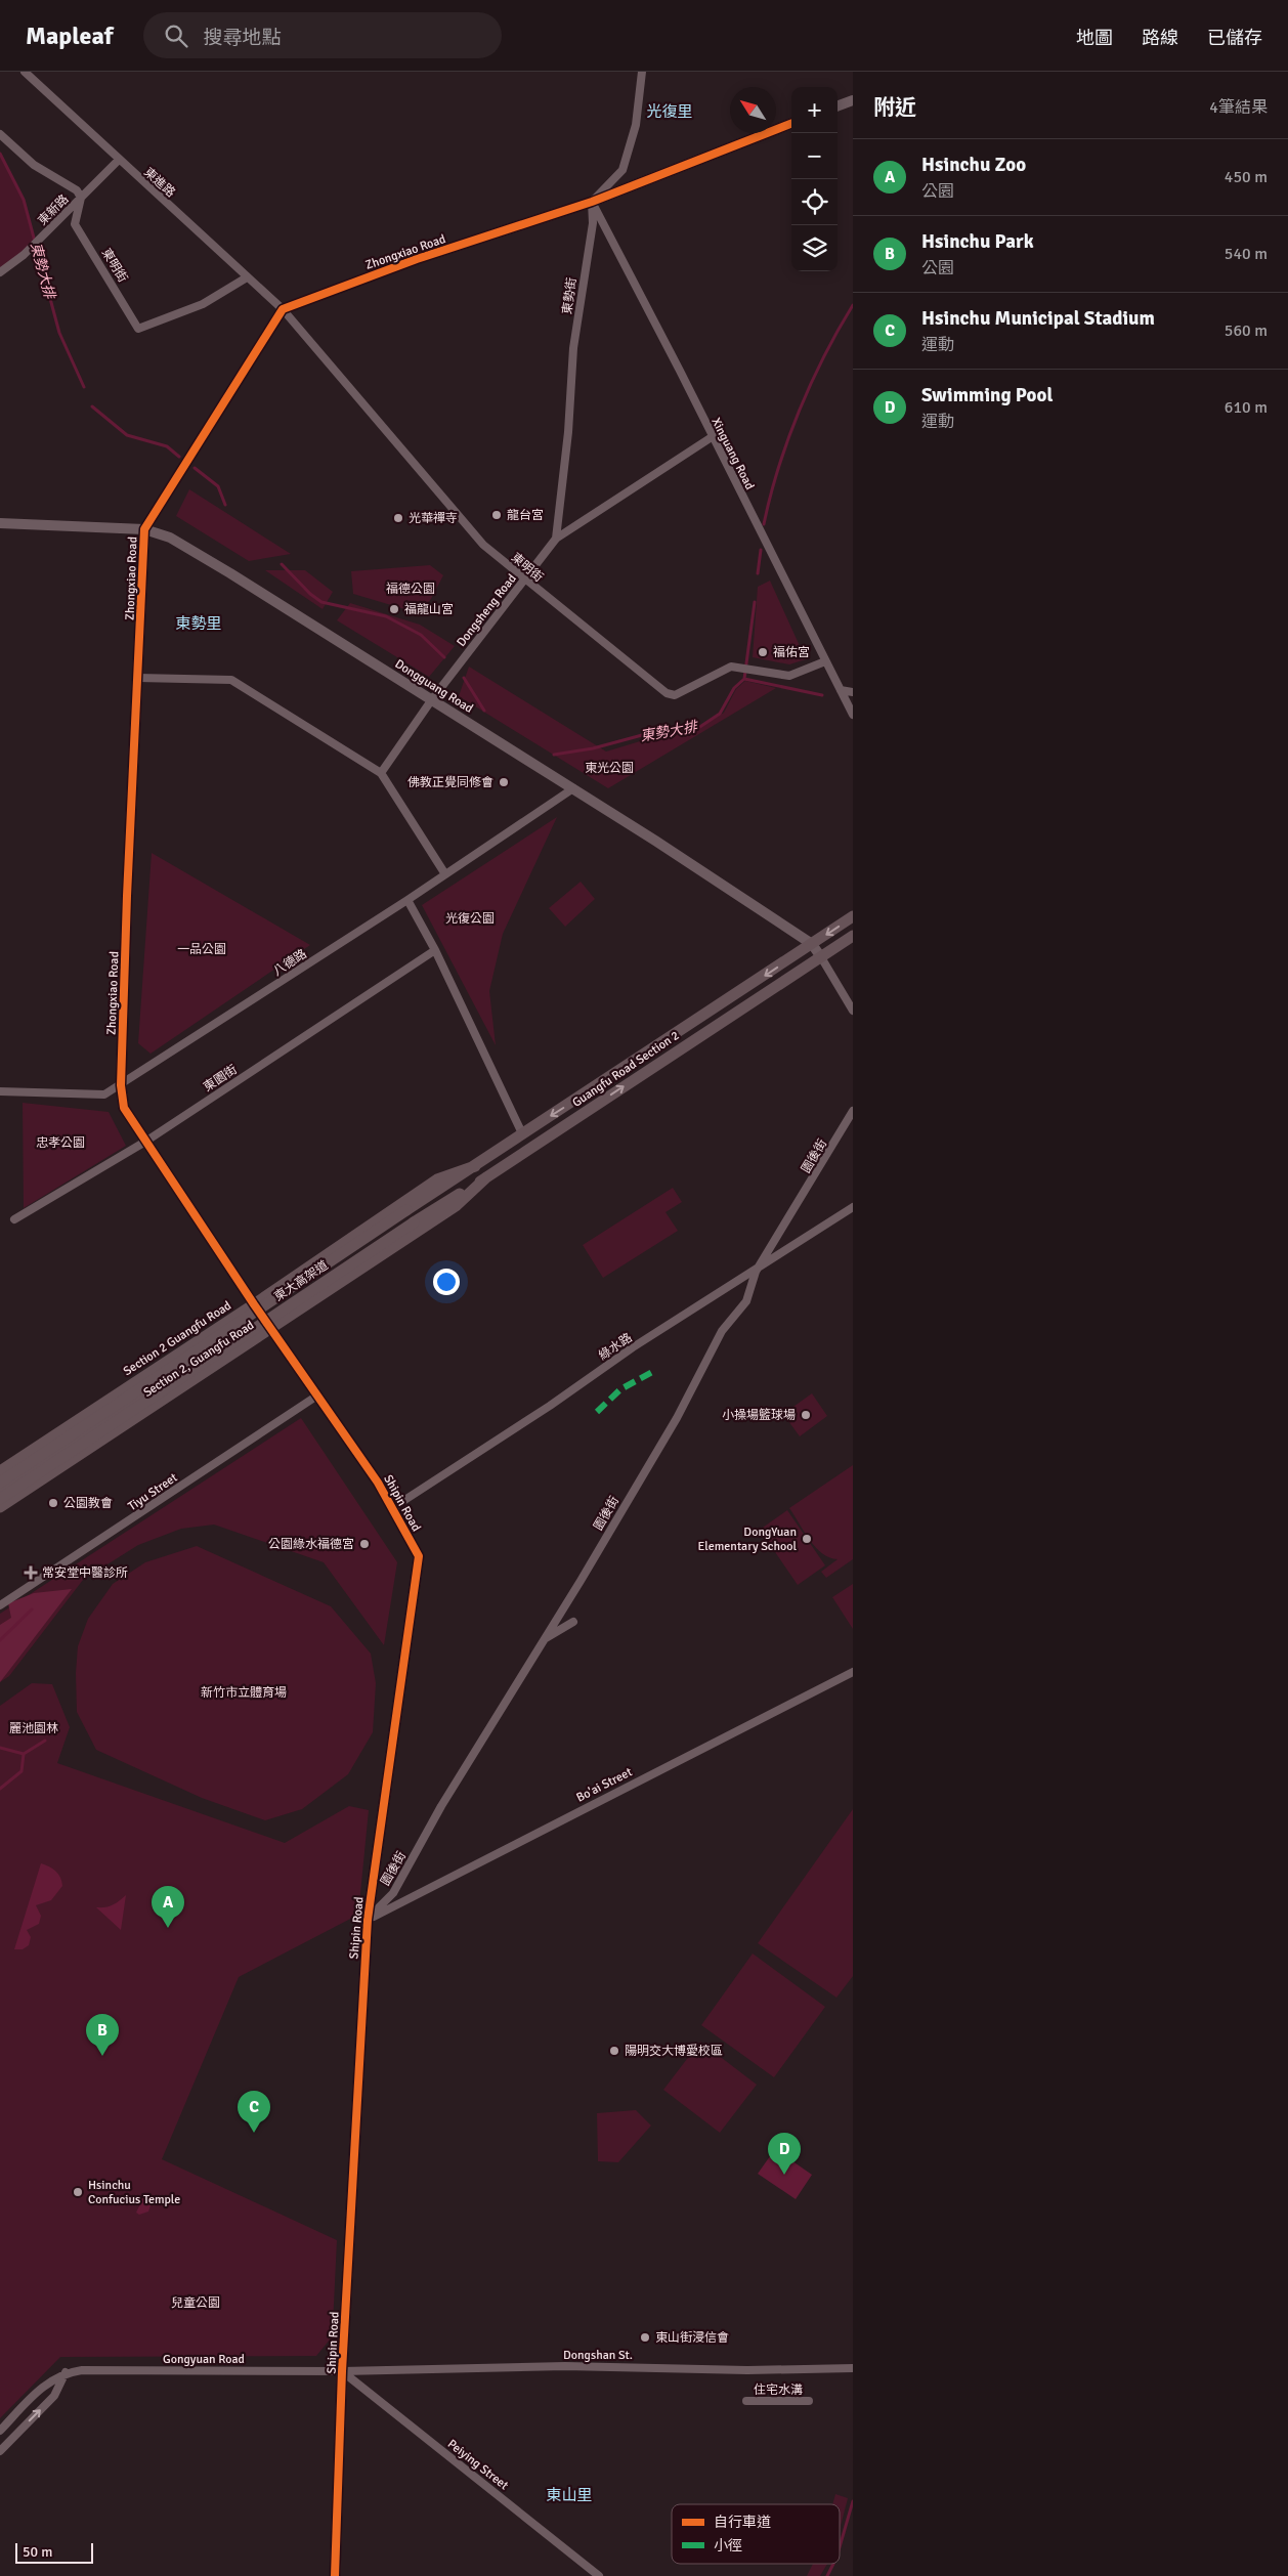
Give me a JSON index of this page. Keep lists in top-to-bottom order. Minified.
{"streets":{"main road":["Guangfu Road Section 2","東大高架道","Section 2 Guangfu Road","Section 2, Guangfu Road"],"street":["東進路","東新路","Zhongxiao Road","東明街","東勢街","Xinguang Road","Dongsheng Road","Dongguang Road","八德路","東園街","園後街","綠水路","Tiyu Street","Shipin Road","Bo'ai Street","Dongshan St.","Gongyuan Road","住宅水溝","Peiying Street"]},"crossings":[["東進路","東新路"],["東進路","Zhongxiao Road"],["東進路","東明街"],["東新路","東明街"],["Zhongxiao Road","東明街"],["Zhongxiao Road","東勢街"],["Zhongxiao Road","Xinguang Road"],["Zhongxiao Road","Dongguang Road"],["Zhongxiao Road","八德路"],["Zhongxiao Road","東園街"],["Zhongxiao Road","Section 2 Guangfu Road"],["Zhongxiao Road","Section 2, Guangfu Road"],["Zhongxiao Road","Shipin Road"],["東明街","Xinguang Road"],["東明街","Dongsheng Road"],["東勢街","Xinguang Road"],["東勢街","Dongsheng Road"],["Xinguang Road","Dongsheng Road"],["Dongsheng Road","Dongguang Road"],["Dongguang Road","八德路"],["Dongguang Road","Guangfu Road Section 2"],["Guangfu Road Section 2","東大高架道"],["Guangfu Road Section 2","Section 2 Guangfu Road"],["Guangfu Road Section 2","Section 2, Guangfu Road"],["園後街","綠水路"],["園後街","Shipin Road"],["園後街","Bo'ai Street"],["綠水路","Shipin Road"],["Section 2, Guangfu Road","Shipin Road"],["Tiyu Street","Shipin Road"],["Shipin Road","Bo'ai Street"],["Shipin Road","Dongshan St."],["Shipin Road","Gongyuan Road"],["Shipin Road","Peiying Street"],["Dongshan St.","Gongyuan Road"],["Dongshan St.","Peiying Street"],["Gongyuan Road","Peiying Street"]],"districts":["光復里","東勢里","東山里"],"water":["東勢大排"],"parks":["福德公園","東光公園","光復公園","一品公園","忠孝公園","新竹市立體育場","麗池園林","兒童公園"],"places":{"other":["龍台宮","光華禪寺","福龍山宮","福佑宮","佛教正覺同修會","小操場籃球場","公園教會","DongYuan Elementary School","公園綠水福德宮","陽明交大博愛校區","Hsinchu Confucius Temple","東山街浸信會"],"health":["常安堂中醫診所"]},"legend":["自行車道","小徑"],"scale_bar":"50 m","north":"top left","page":{"header":"Mapleaf","search":"搜尋地點","nav":["地圖","路線","已儲存"],"heading":["附近","4筆結果"],"map_buttons":["+","−"],"list":[{"mark":"A","name":"Hsinchu Zoo","note":"公園","value":"450 m"},{"mark":"B","name":"Hsinchu Park","note":"公園","value":"540 m"},{"mark":"C","name":"Hsinchu Municipal Stadium","note":"運動","value":"560 m"},{"mark":"D","name":"Swimming Pool","note":"運動","value":"610 m"}],"pins":["A","B","C","D"],"scale":"50 m"}}
